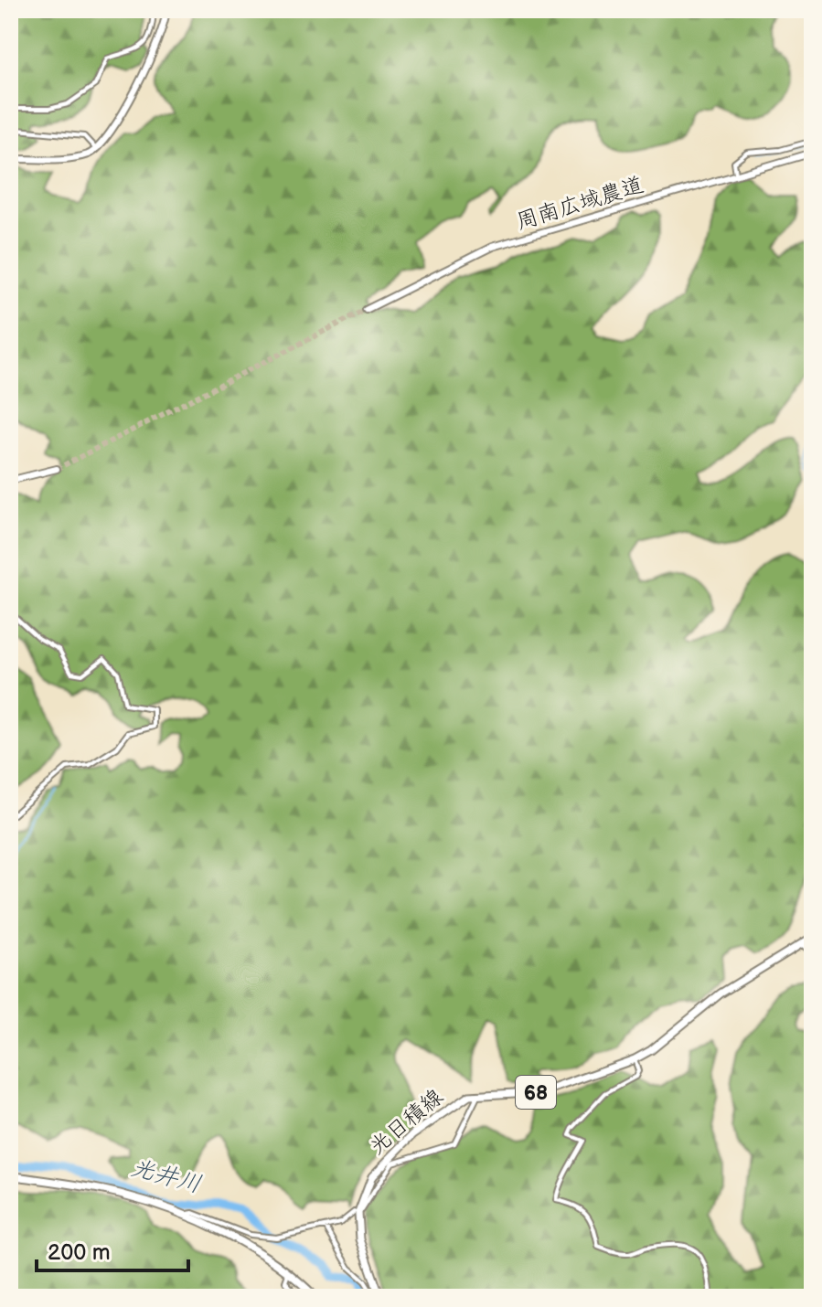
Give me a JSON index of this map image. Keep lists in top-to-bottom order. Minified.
{"streets":{"main road":["68","光日積線"],"street":["周南広域農道"]},"water":["光井川"],"scale_bar":"200 m"}
